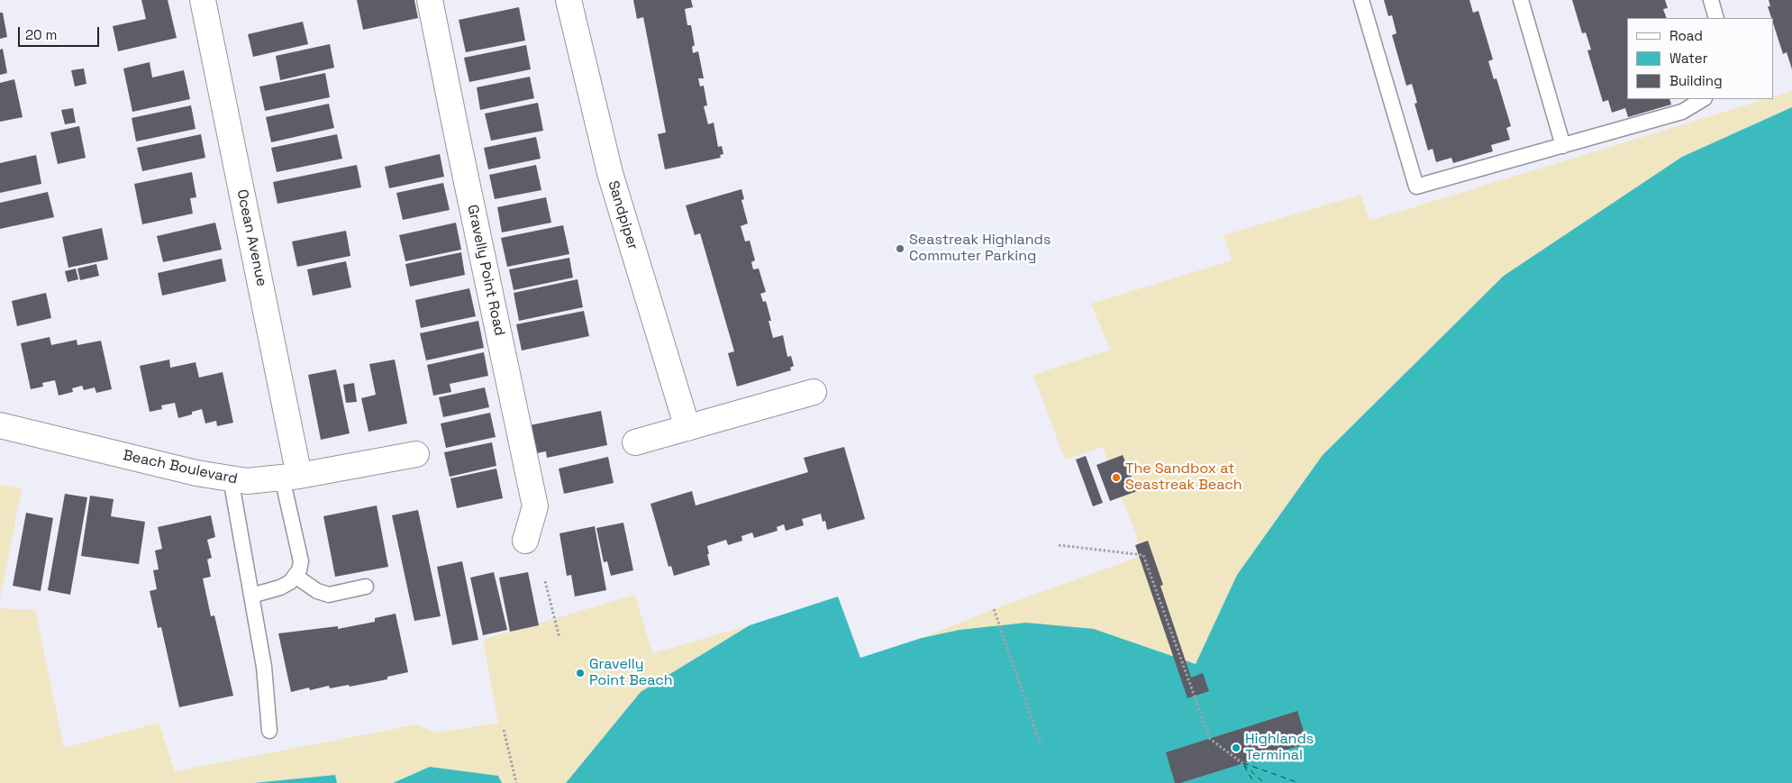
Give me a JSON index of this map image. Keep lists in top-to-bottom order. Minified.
{"streets":{"street":["Sandpiper","Ocean Avenue","Gravelly Point Road","Beach Boulevard"]},"crossings":[["Ocean Avenue","Beach Boulevard"]],"places":["Seastreak Highlands Commuter Parking","The Sandbox at Seastreak Beach","Gravelly Point Beach","Highlands Terminal"],"legend":["Road","Water","Building"],"scale_bar":"20 m"}
